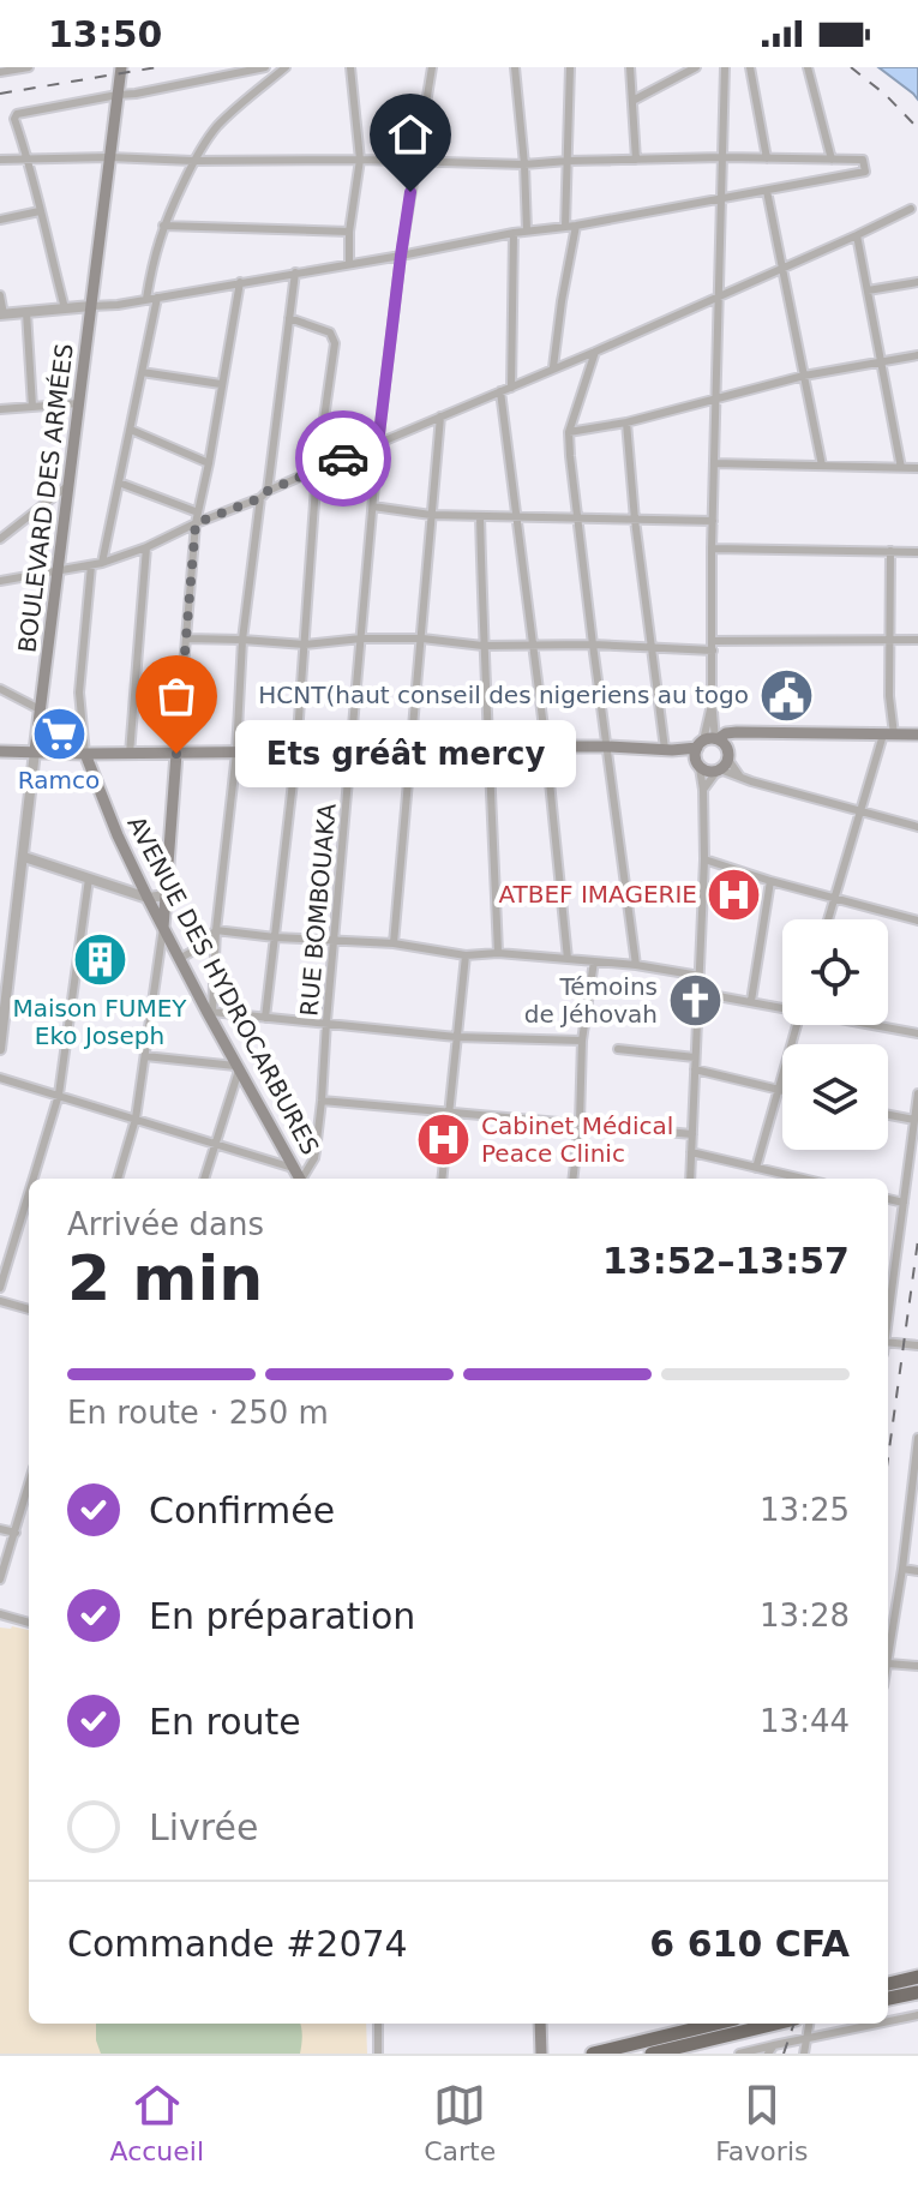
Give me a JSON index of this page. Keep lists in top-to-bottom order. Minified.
{"streets":{"main road":["BOULEVARD DES ARMÉES","AVENUE DES HYDROCARBURES"],"street":["RUE BOMBOUAKA"]},"places":{"public building":["HCNT(haut conseil des nigeriens au togo"],"supermarket":["Ramco"],"other":["Ets gréât mercy"],"hospital":["ATBEF IMAGERIE","Cabinet Médical Peace Clinic"],"building":["Maison FUMEY Eko Joseph"],"church":["Témoins de Jéhovah"]},"page":{"status":"13:50","bubble":"Ets gréât mercy","heading":["2 min","Arrivée dans","13:52–13:57"],"panel":["Commande #2074","6 610 CFA"],"bar":"En route · 250 m","list":[["Confirmée","13:25"],["En préparation","13:28"],["En route","13:44"],"Livrée"],"tabs":["Accueil","Carte","Favoris"]}}
